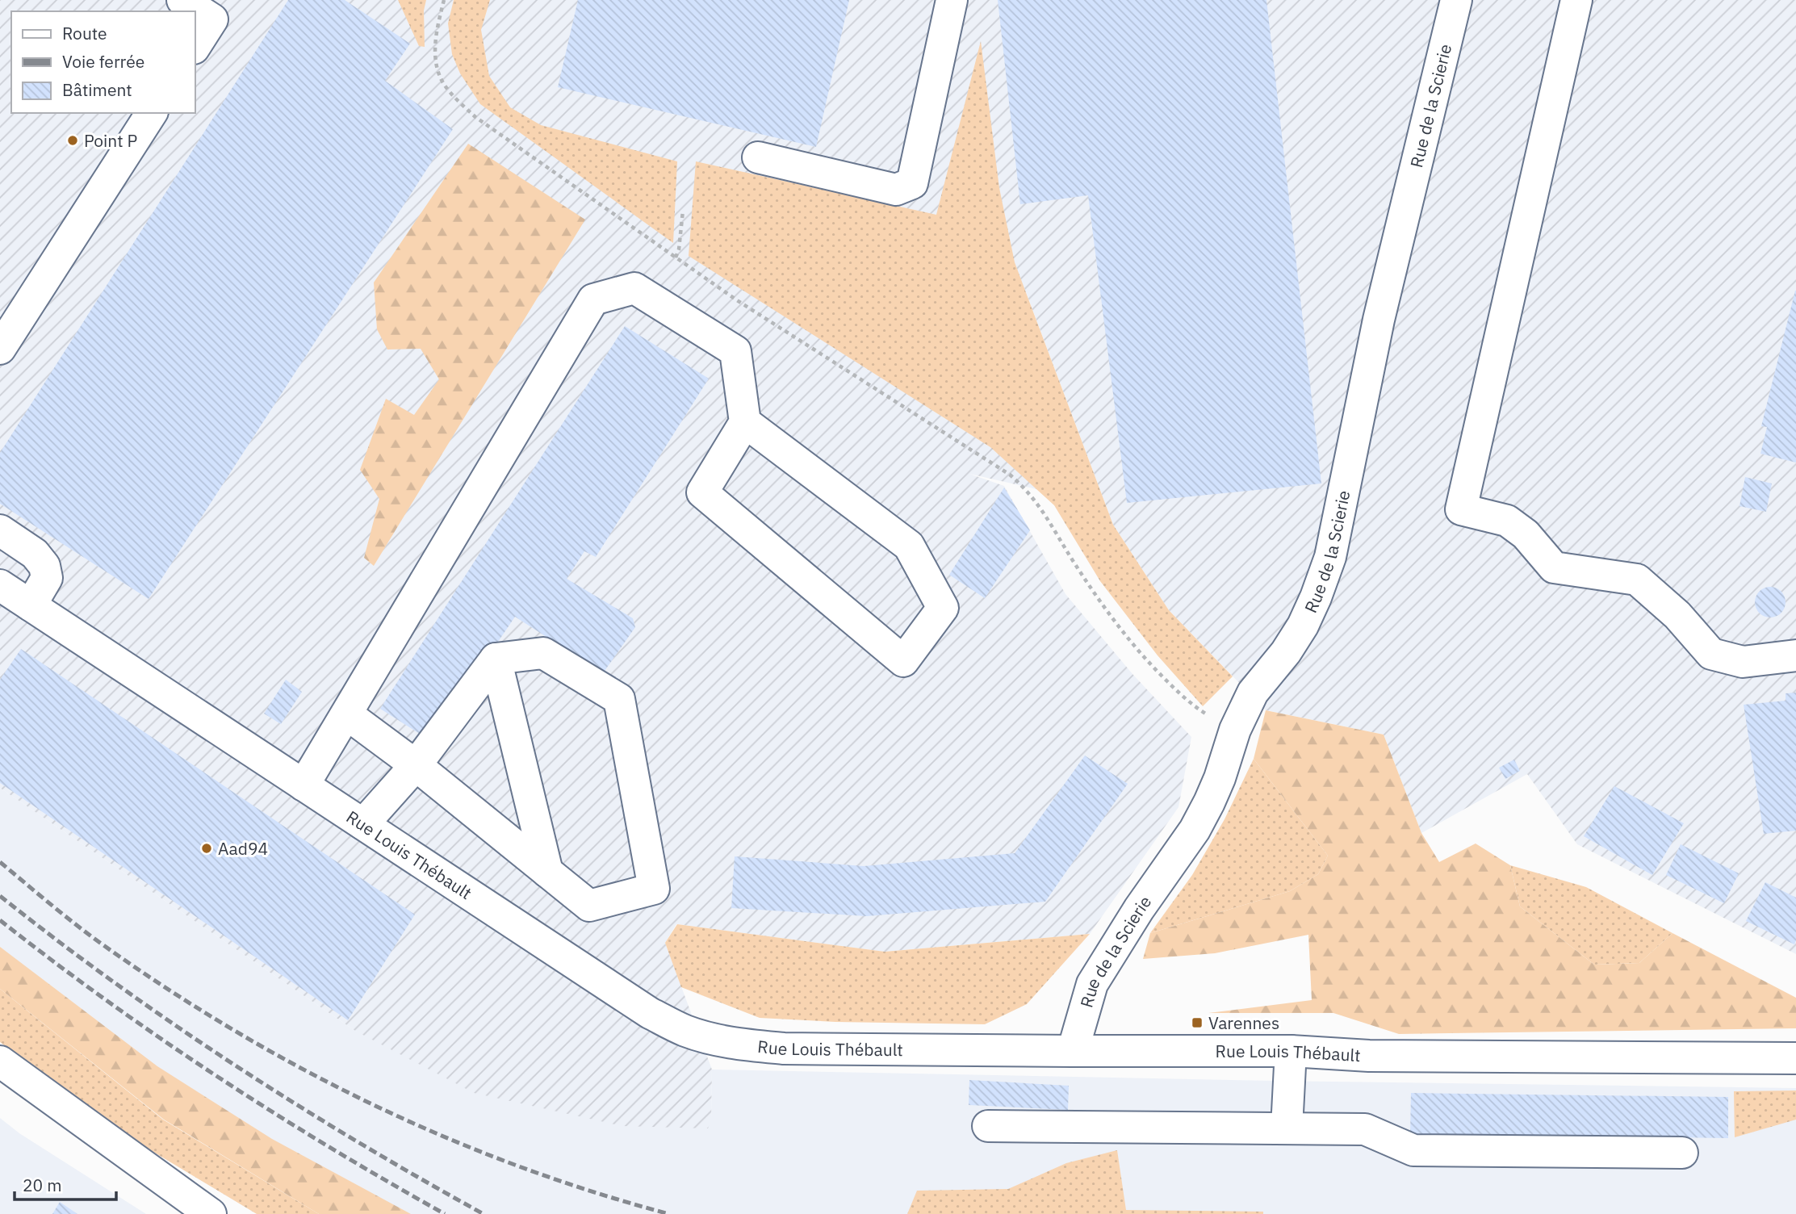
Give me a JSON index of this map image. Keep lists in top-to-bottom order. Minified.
{"streets":{"street":["Rue de la Scierie","Rue Louis Thébault"]},"crossings":[["Rue de la Scierie","Rue Louis Thébault"]],"places":{"other":["Point P","Aad94"],"transit":["Varennes"]},"legend":["Route","Voie ferrée","Bâtiment"],"scale_bar":"20 m"}
